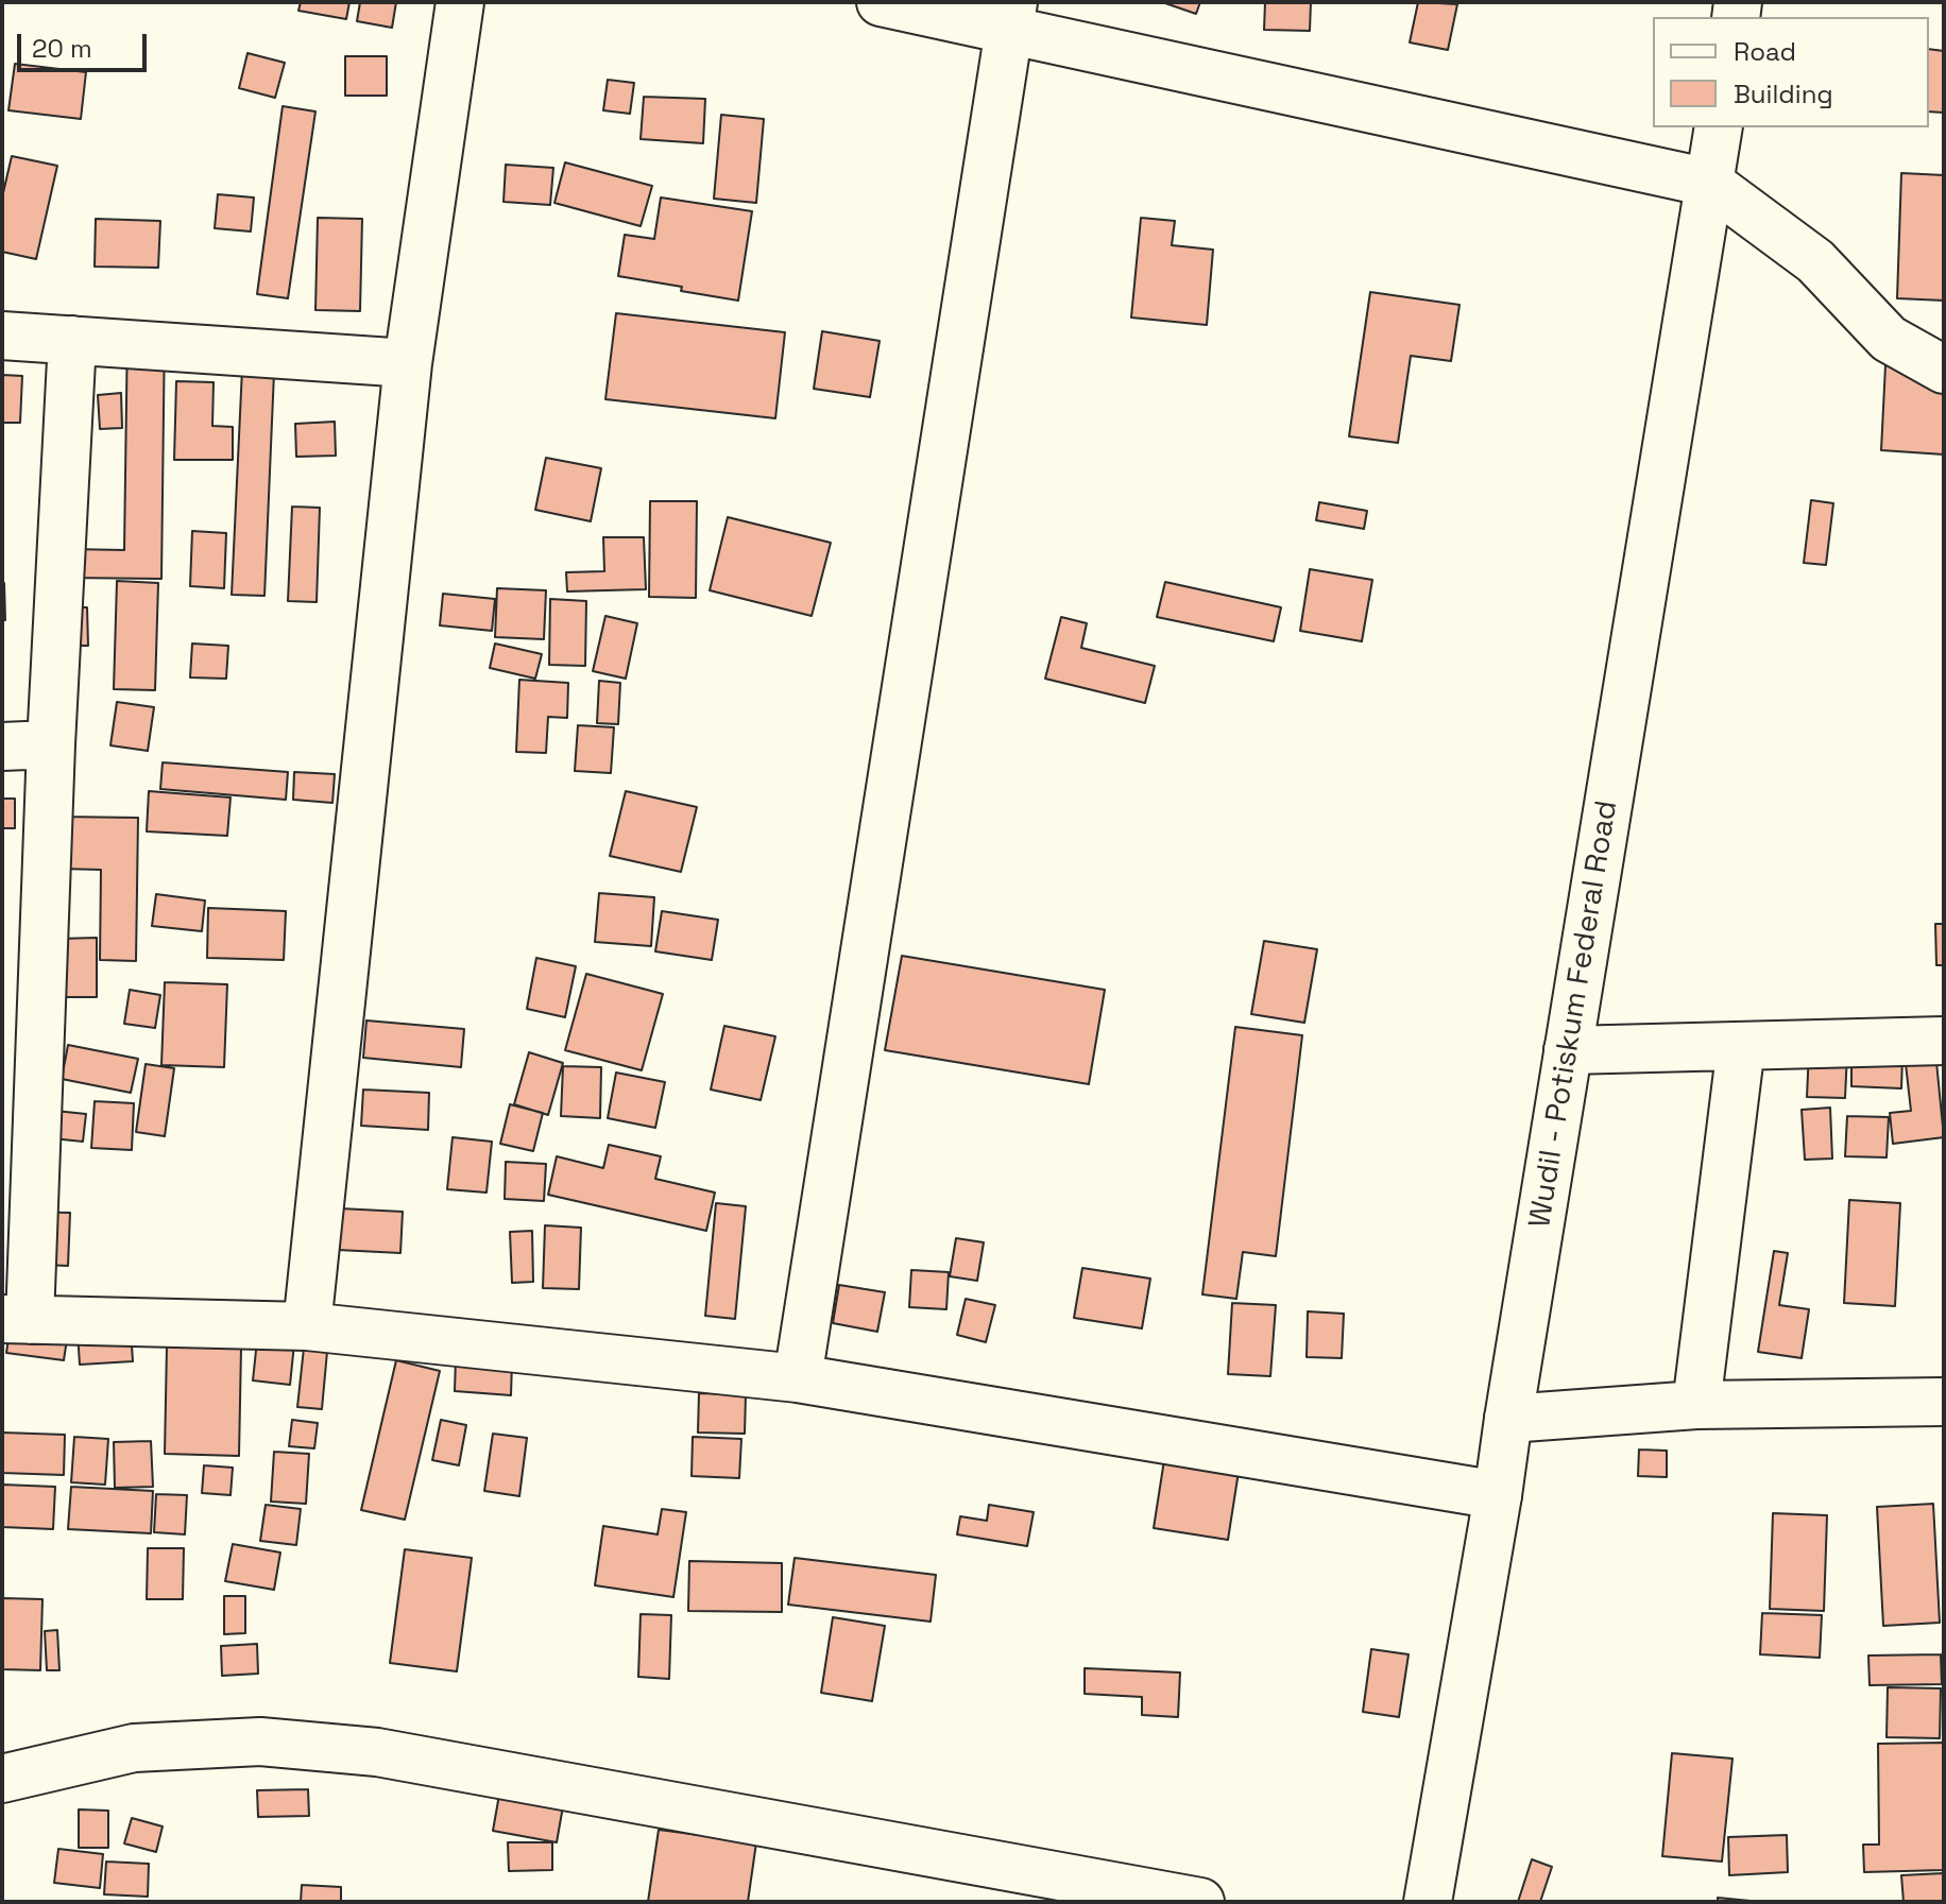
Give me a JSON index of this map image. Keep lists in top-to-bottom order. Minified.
{"streets":{"street":["Wudil - Potiskum Federal Road"]},"legend":["Road","Building"],"scale_bar":"20 m"}
